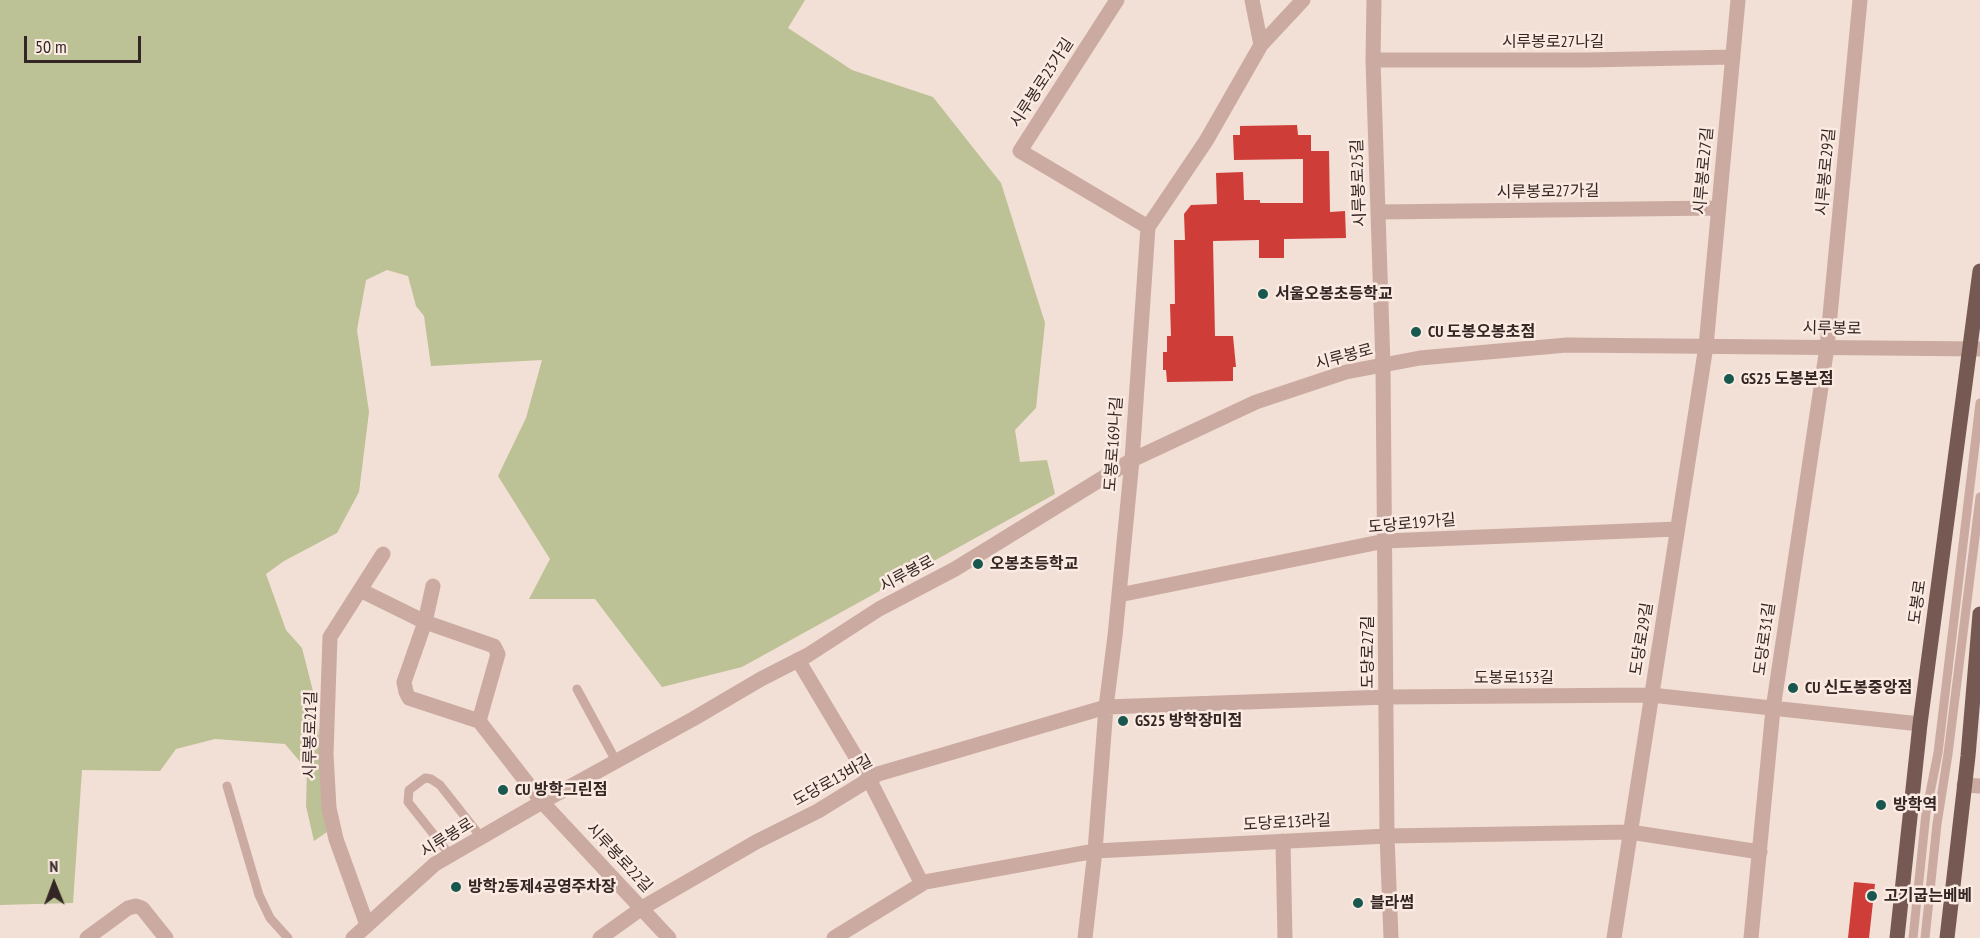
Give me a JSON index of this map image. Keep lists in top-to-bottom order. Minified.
{"streets":{"main road":["도봉로"],"street":["시루봉로27나길","시루봉로23가길","시루봉로27길","시루봉로29길","시루봉로25길","시루봉로27가길","시루봉로","도봉로169나길","도당로19가길","도당로29길","도당로31길","도당로27길","도봉로153길","시루봉로21길","도당로13바길","도당로13라길","시루봉로22길"]},"crossings":[["시루봉로27나길","시루봉로27길"],["시루봉로27나길","시루봉로25길"],["시루봉로23가길","도봉로169나길"],["시루봉로27길","시루봉로27가길"],["시루봉로27길","시루봉로"],["시루봉로27길","도당로29길"],["시루봉로29길","시루봉로"],["시루봉로29길","도당로31길"],["시루봉로25길","시루봉로27가길"],["시루봉로25길","시루봉로"],["시루봉로25길","도당로27길"],["시루봉로","도봉로169나길"],["시루봉로","도봉로"],["시루봉로","도당로29길"],["시루봉로","도당로31길"],["시루봉로","도당로27길"],["시루봉로","시루봉로21길"],["시루봉로","시루봉로22길"],["도봉로169나길","도당로19가길"],["도봉로169나길","도봉로153길"],["도봉로169나길","도당로13바길"],["도봉로169나길","도당로13라길"],["도당로19가길","도당로29길"],["도당로19가길","도당로27길"],["도봉로","도봉로153길"],["도당로29길","도봉로153길"],["도당로29길","도당로13라길"],["도당로31길","도봉로153길"],["도당로31길","도당로13라길"],["도당로27길","도봉로153길"],["도당로27길","도당로13라길"],["도봉로153길","도당로13바길"],["도당로13바길","시루봉로22길"]],"places":["서울오봉초등학교","CU 도봉오봉초점","GS25 도봉본점","오봉초등학교","CU 신도봉중앙점","GS25 방학장미점","CU 방학그린점","방학역","방학2동제4공영주차장","고기굽는베베","블라썸"],"scale_bar":"50 m","north":"top"}
